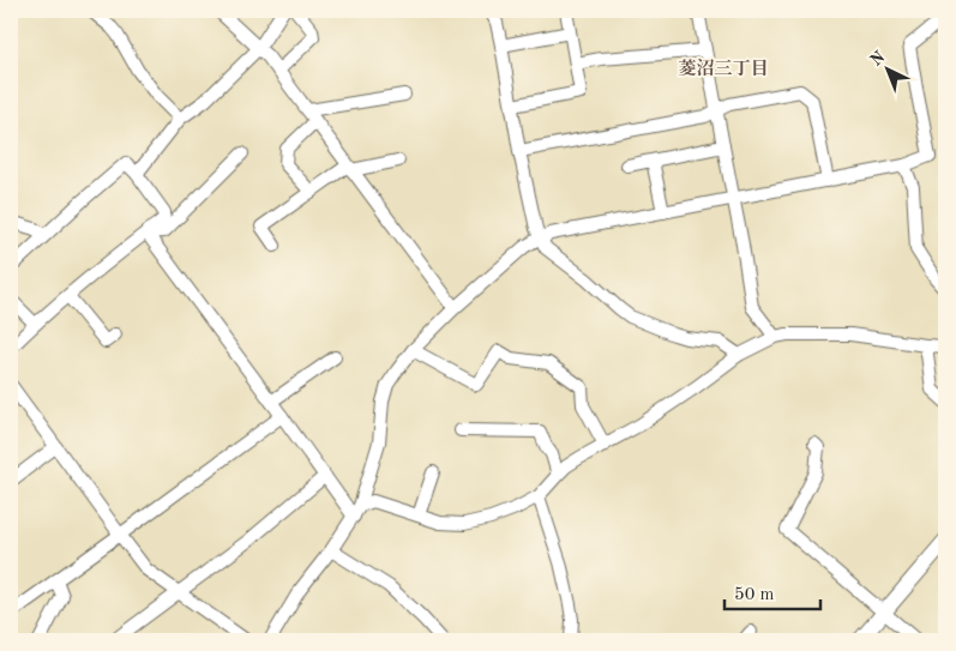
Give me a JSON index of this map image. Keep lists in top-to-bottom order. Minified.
{"districts":["菱沼三丁目"],"scale_bar":"50 m","north":"top left"}
